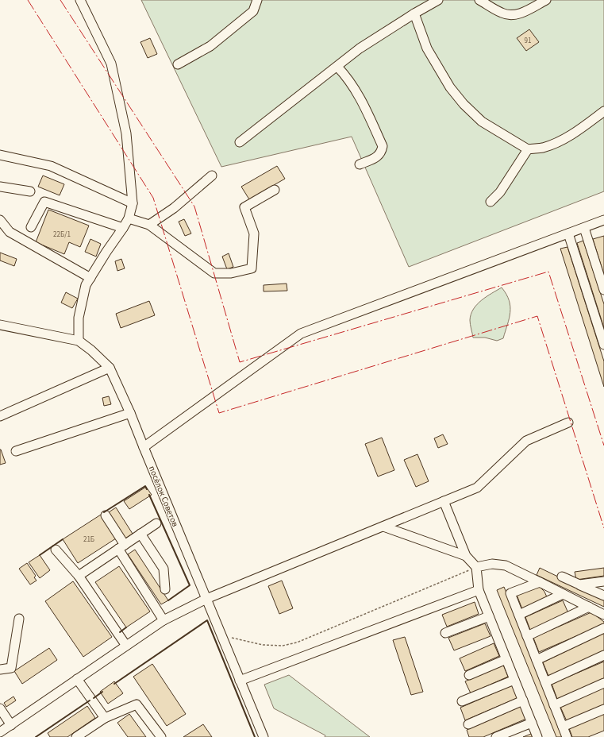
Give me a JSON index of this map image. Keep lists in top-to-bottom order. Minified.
{"streets":{"street":["посёлок Советов"]},"house_numbers":["91","22Б/1","21Б"]}
